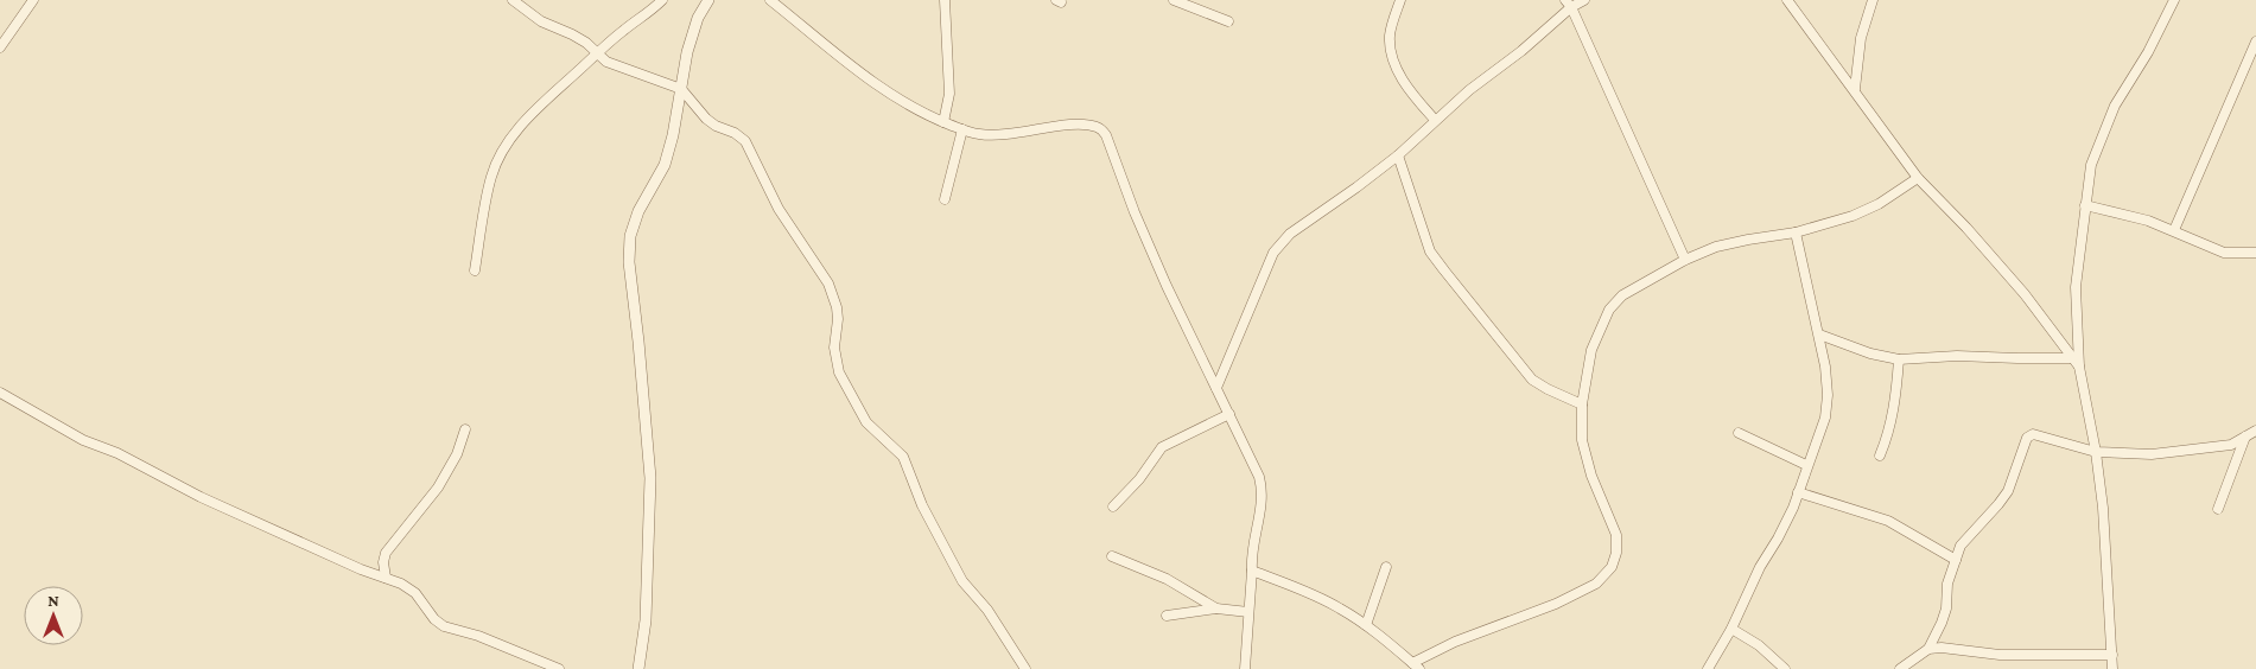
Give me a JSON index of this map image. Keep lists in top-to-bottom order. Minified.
{"north":"top"}
